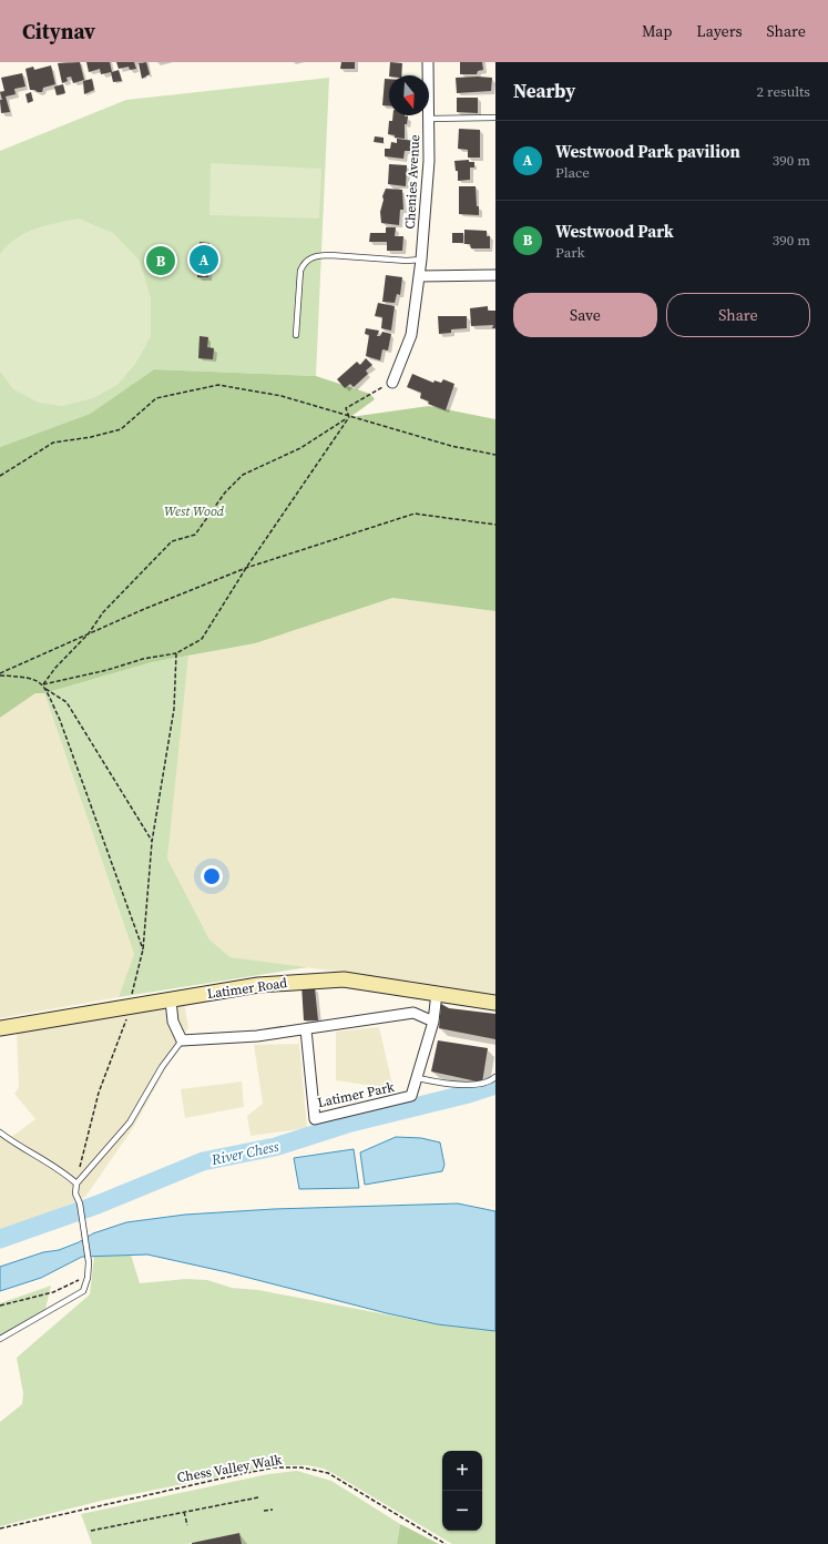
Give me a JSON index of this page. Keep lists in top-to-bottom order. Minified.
{"streets":{"street":["Chenies Avenue","Latimer Road","Latimer Park"],"path":["Chess Valley Walk"]},"crossings":[["Latimer Road","Latimer Park"]],"water":["River Chess"],"parks":["West Wood"],"north":"bottom","page":{"header":"Citynav","nav":["Map","Layers","Share"],"heading":["Nearby","2 results"],"list":[{"mark":"A","name":"Westwood Park pavilion","note":"Place","value":"390 m"},{"mark":"B","name":"Westwood Park","note":"Park","value":"390 m"}],"pins":["A","B"],"buttons":["Save","Share"],"map_buttons":["+","−"]}}
